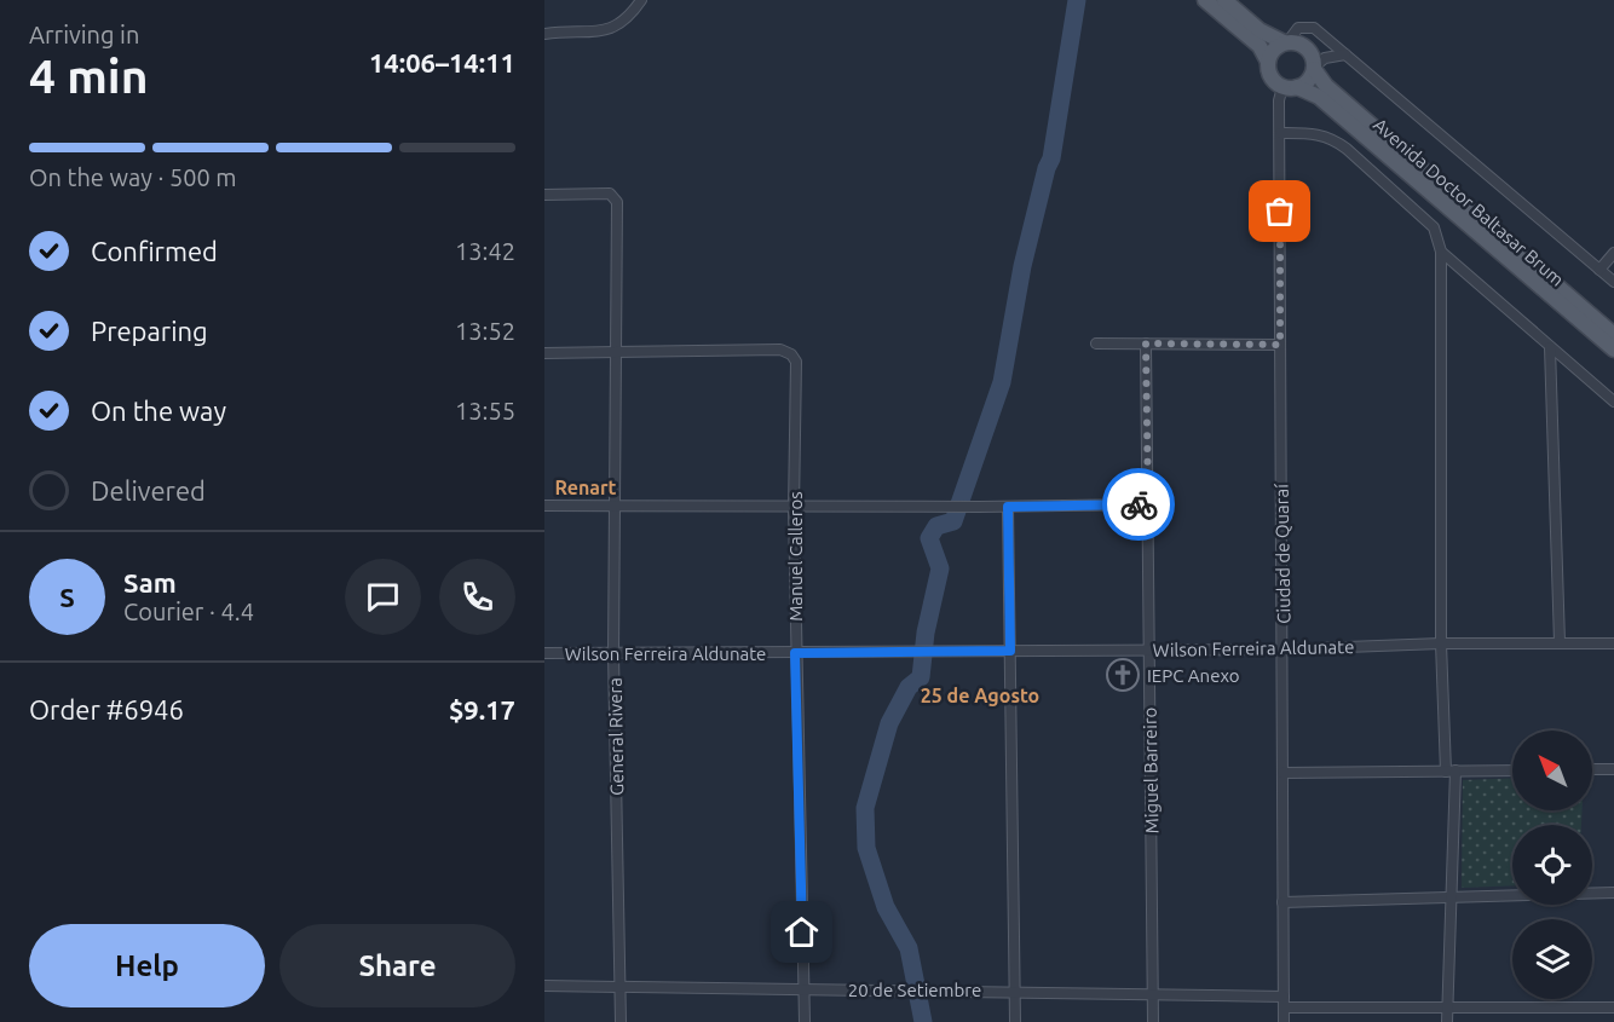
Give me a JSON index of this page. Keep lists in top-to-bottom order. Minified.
{"streets":{"main road":["Avenida Doctor Baltasar Brum"],"street":["Ciudad de Quaraí","Manuel Calleros","Wilson Ferreira Aldunate","General Rivera","Miguel Barreiro","20 de Setiembre"]},"crossings":[["Avenida Doctor Baltasar Brum","Ciudad de Quaraí"],["Ciudad de Quaraí","Wilson Ferreira Aldunate"],["Ciudad de Quaraí","20 de Setiembre"],["Manuel Calleros","Wilson Ferreira Aldunate"],["Manuel Calleros","General Rivera"],["Manuel Calleros","20 de Setiembre"],["Wilson Ferreira Aldunate","General Rivera"],["Wilson Ferreira Aldunate","Miguel Barreiro"],["General Rivera","20 de Setiembre"],["Miguel Barreiro","20 de Setiembre"]],"districts":["Renart","25 de Agosto"],"places":{"church":["IEPC Anexo"]},"north":"top left","page":{"heading":["4 min","Arriving in","14:06–14:11"],"panel":["Sam","Courier · 4.4","Order #6946","$9.17"],"bar":"On the way · 500 m","list":[["Confirmed","13:42"],["Preparing","13:52"],["On the way","13:55"],"Delivered"],"round":"S","buttons":["Help","Share"]}}
